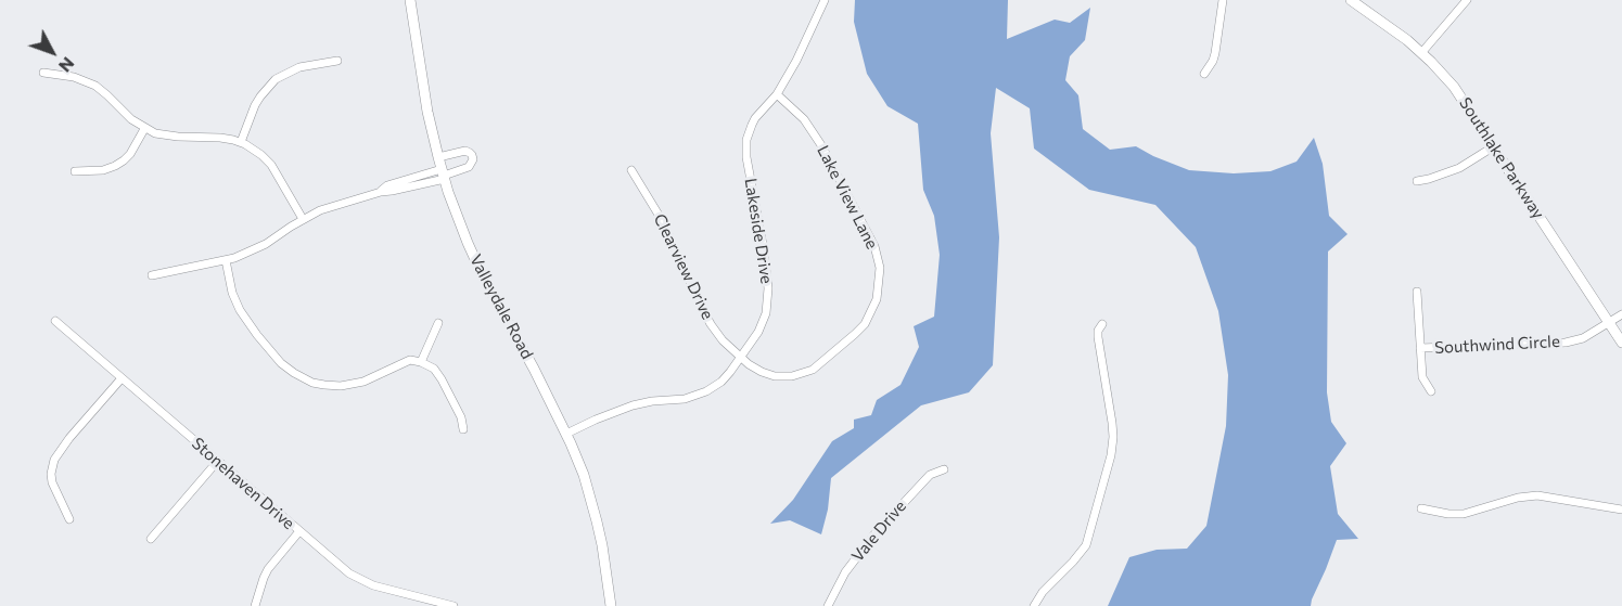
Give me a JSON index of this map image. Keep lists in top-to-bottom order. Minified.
{"streets":{"main road":["Southlake Parkway","Valleydale Road"],"street":["Lake View Lane","Lakeside Drive","Clearview Drive","Southwind Circle","Stonehaven Drive","Vale Drive"]},"crossings":[["Southlake Parkway","Southwind Circle"],["Lake View Lane","Lakeside Drive"],["Lake View Lane","Clearview Drive"],["Lakeside Drive","Clearview Drive"],["Lakeside Drive","Valleydale Road"]],"north":"bottom right"}
